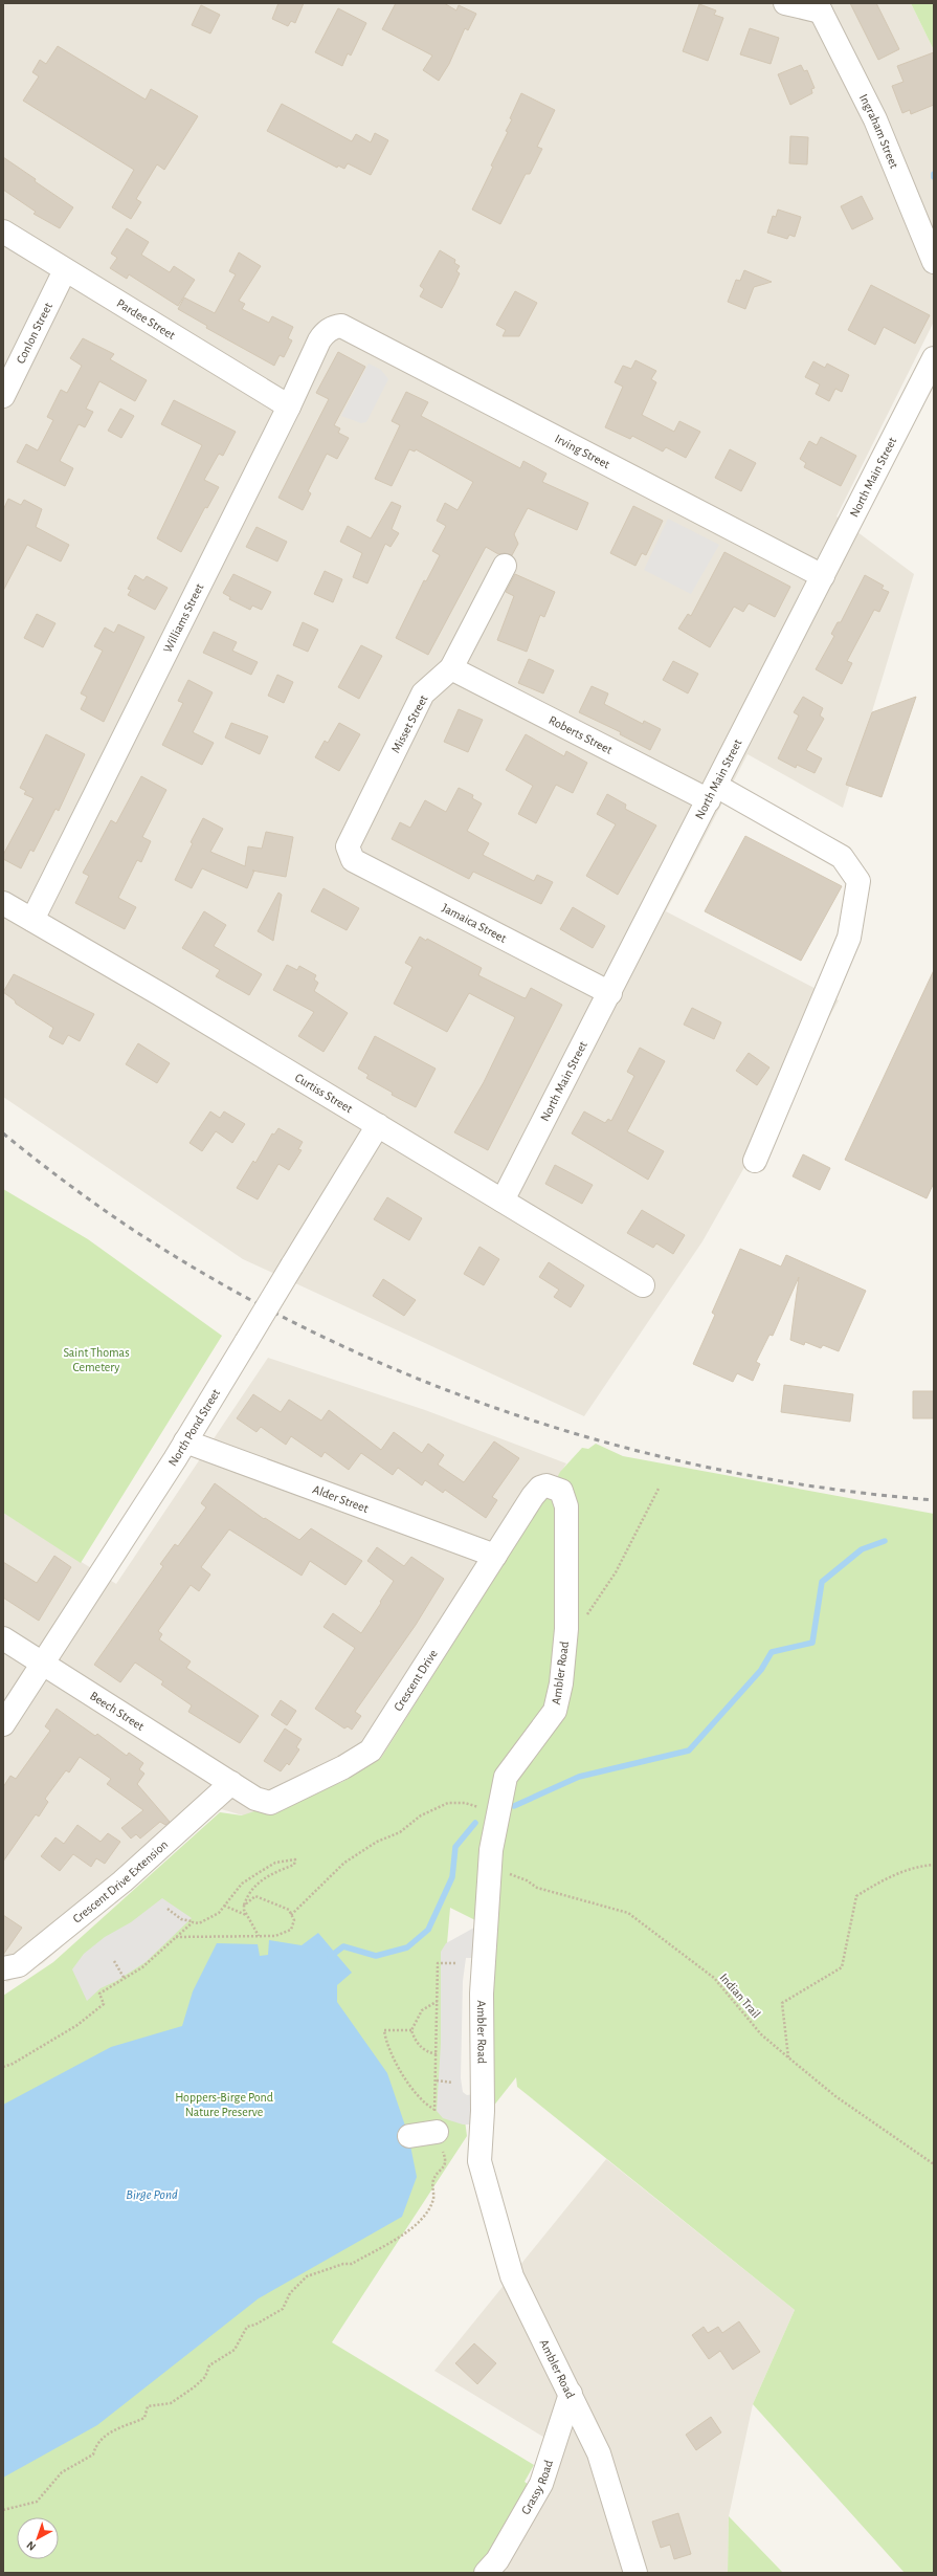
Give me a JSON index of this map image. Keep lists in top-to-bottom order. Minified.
{"streets":{"street":["Ingraham Street","Pardee Street","Conlon Street","Irving Street","North Main Street","Williams Street","Misset Street","Roberts Street","Jamaica Street","Curtiss Street","North Pond Street","Alder Street","Ambler Road","Crescent Drive","Beech Street","Crescent Drive Extension","Grassy Road"],"path":["Indian Trail"]},"crossings":[["Pardee Street","Conlon Street"],["Pardee Street","Williams Street"],["Irving Street","North Main Street"],["Irving Street","Williams Street"],["North Main Street","Roberts Street"],["North Main Street","Jamaica Street"],["North Main Street","Curtiss Street"],["Williams Street","Curtiss Street"],["Misset Street","Roberts Street"],["Misset Street","Jamaica Street"],["Curtiss Street","North Pond Street"],["North Pond Street","Alder Street"],["North Pond Street","Beech Street"],["Alder Street","Crescent Drive"],["Ambler Road","Crescent Drive"],["Ambler Road","Indian Trail"],["Ambler Road","Grassy Road"],["Crescent Drive","Beech Street"],["Crescent Drive","Crescent Drive Extension"],["Beech Street","Crescent Drive Extension"]],"water":["Birge Pond"],"parks":["Saint Thomas Cemetery","Hoppers-Birge Pond Nature Preserve"],"north":"bottom left"}
